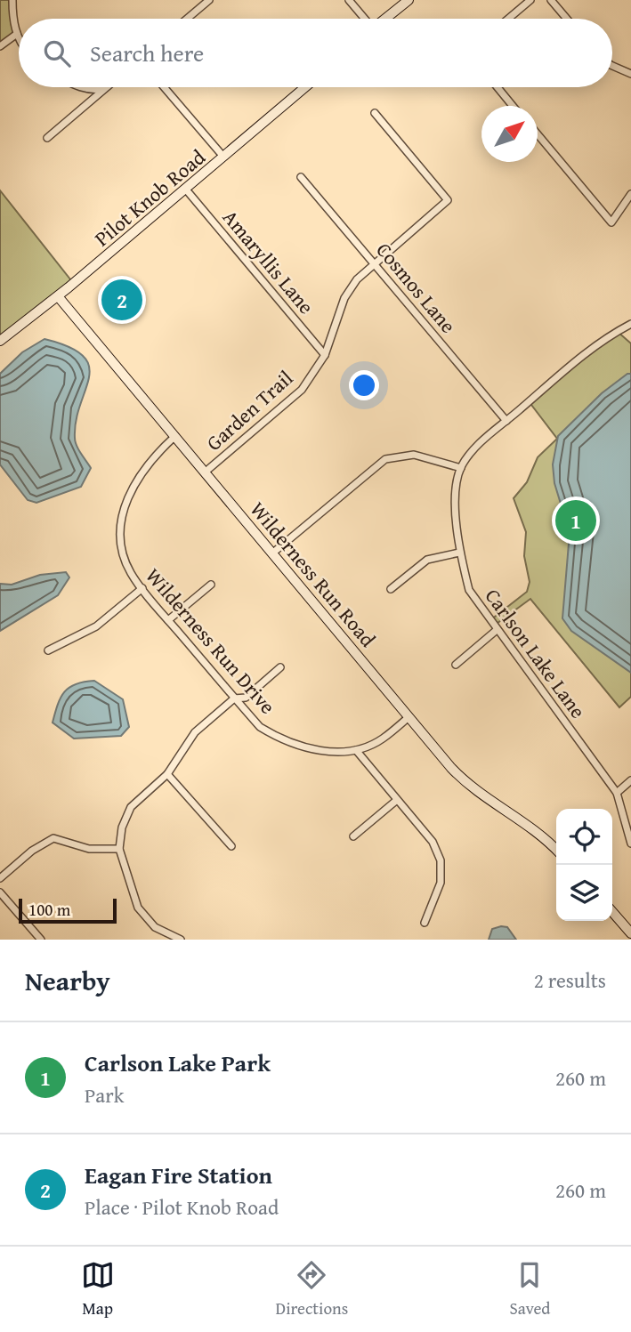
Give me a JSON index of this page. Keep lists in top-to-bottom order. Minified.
{"streets":{"street":["Pilot Knob Road","Amaryllis Lane","Cosmos Lane","Garden Trail","Wilderness Run Road","Wilderness Run Drive","Carlson Lake Lane"]},"crossings":[["Pilot Knob Road","Amaryllis Lane"],["Pilot Knob Road","Wilderness Run Road"],["Amaryllis Lane","Garden Trail"],["Cosmos Lane","Garden Trail"],["Cosmos Lane","Carlson Lake Lane"],["Garden Trail","Wilderness Run Road"],["Wilderness Run Road","Wilderness Run Drive"]],"scale_bar":"100 m","north":"top right","page":{"search":"Search here","pins":["2","1"],"scale":"100 m","heading":["Nearby","2 results"],"list":[{"mark":"1","name":"Carlson Lake Park","note":"Park","value":"260 m"},{"mark":"2","name":"Eagan Fire Station","note":"Place · Pilot Knob Road","value":"260 m"}],"nav":["Map","Directions","Saved"]}}
